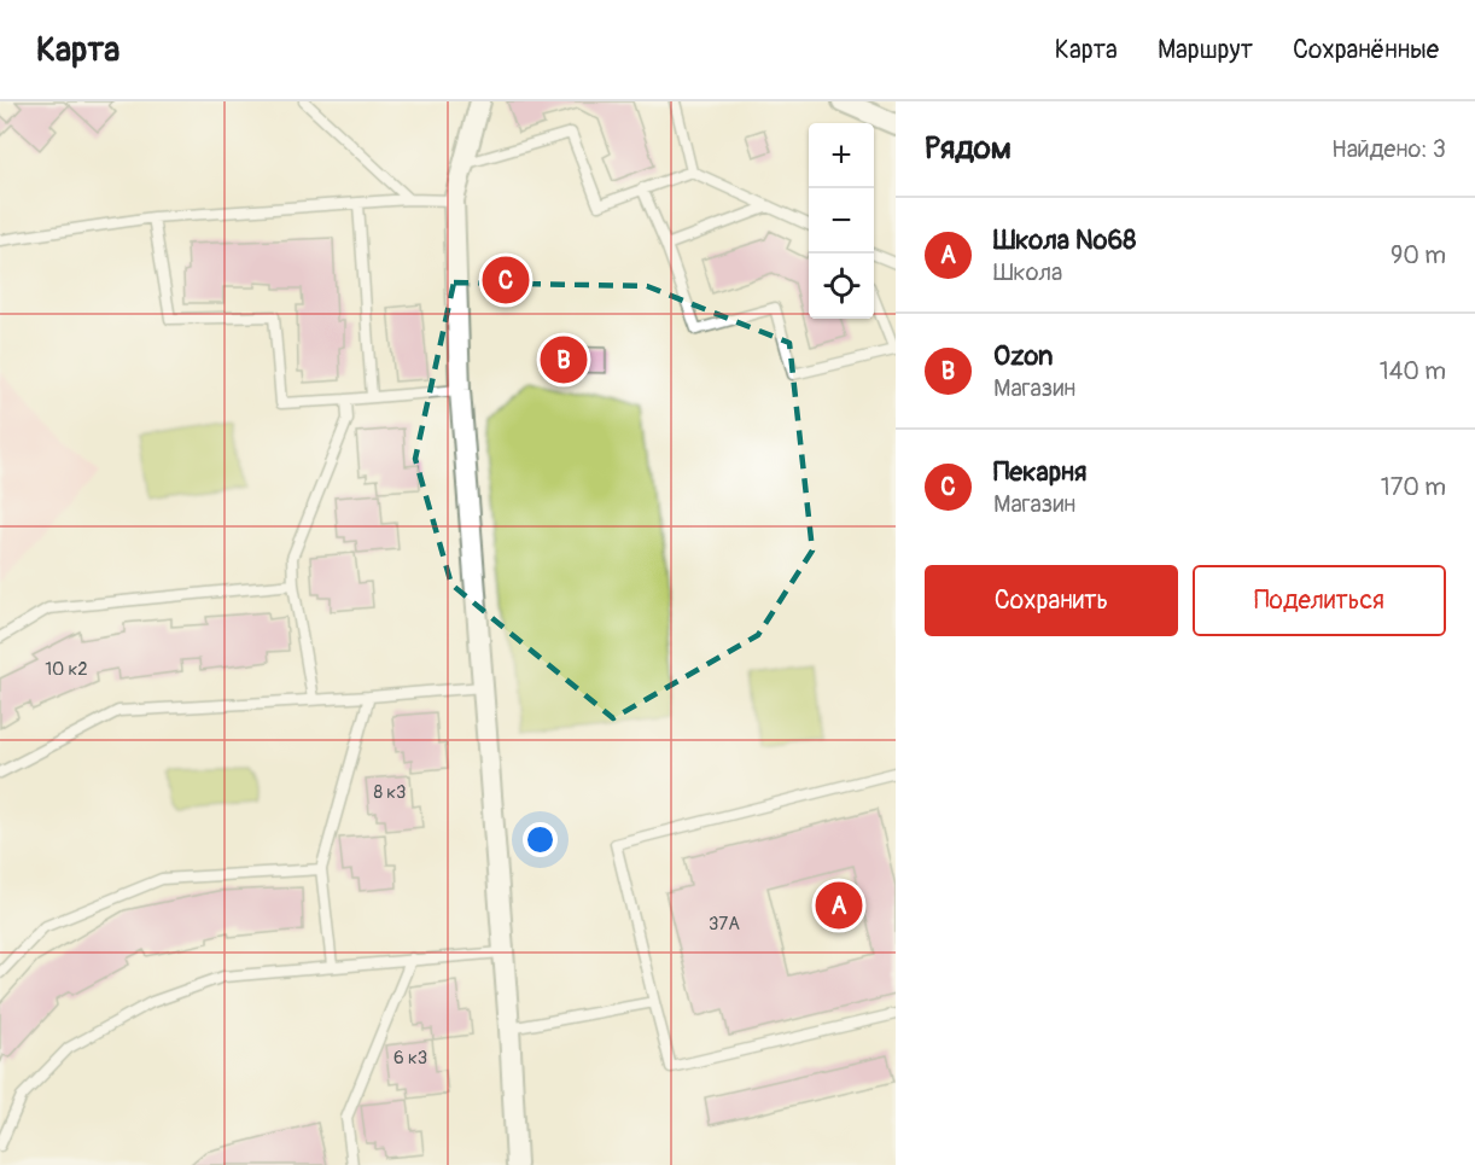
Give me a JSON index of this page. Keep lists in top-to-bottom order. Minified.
{"house_numbers":["10 к2","8 к3","37А","6 к3"],"page":{"header":"Карта","nav":["Карта","Маршрут","Сохранённые"],"heading":["Рядом","Найдено: 3"],"map_buttons":["+","−"],"list":[{"mark":"A","name":"Школа №68","note":"Школа","value":"90 m"},{"mark":"B","name":"Ozon","note":"Магазин","value":"140 m"},{"mark":"C","name":"Пекарня","note":"Магазин","value":"170 m"}],"pins":["C","B","A"],"buttons":["Сохранить","Поделиться"]}}
